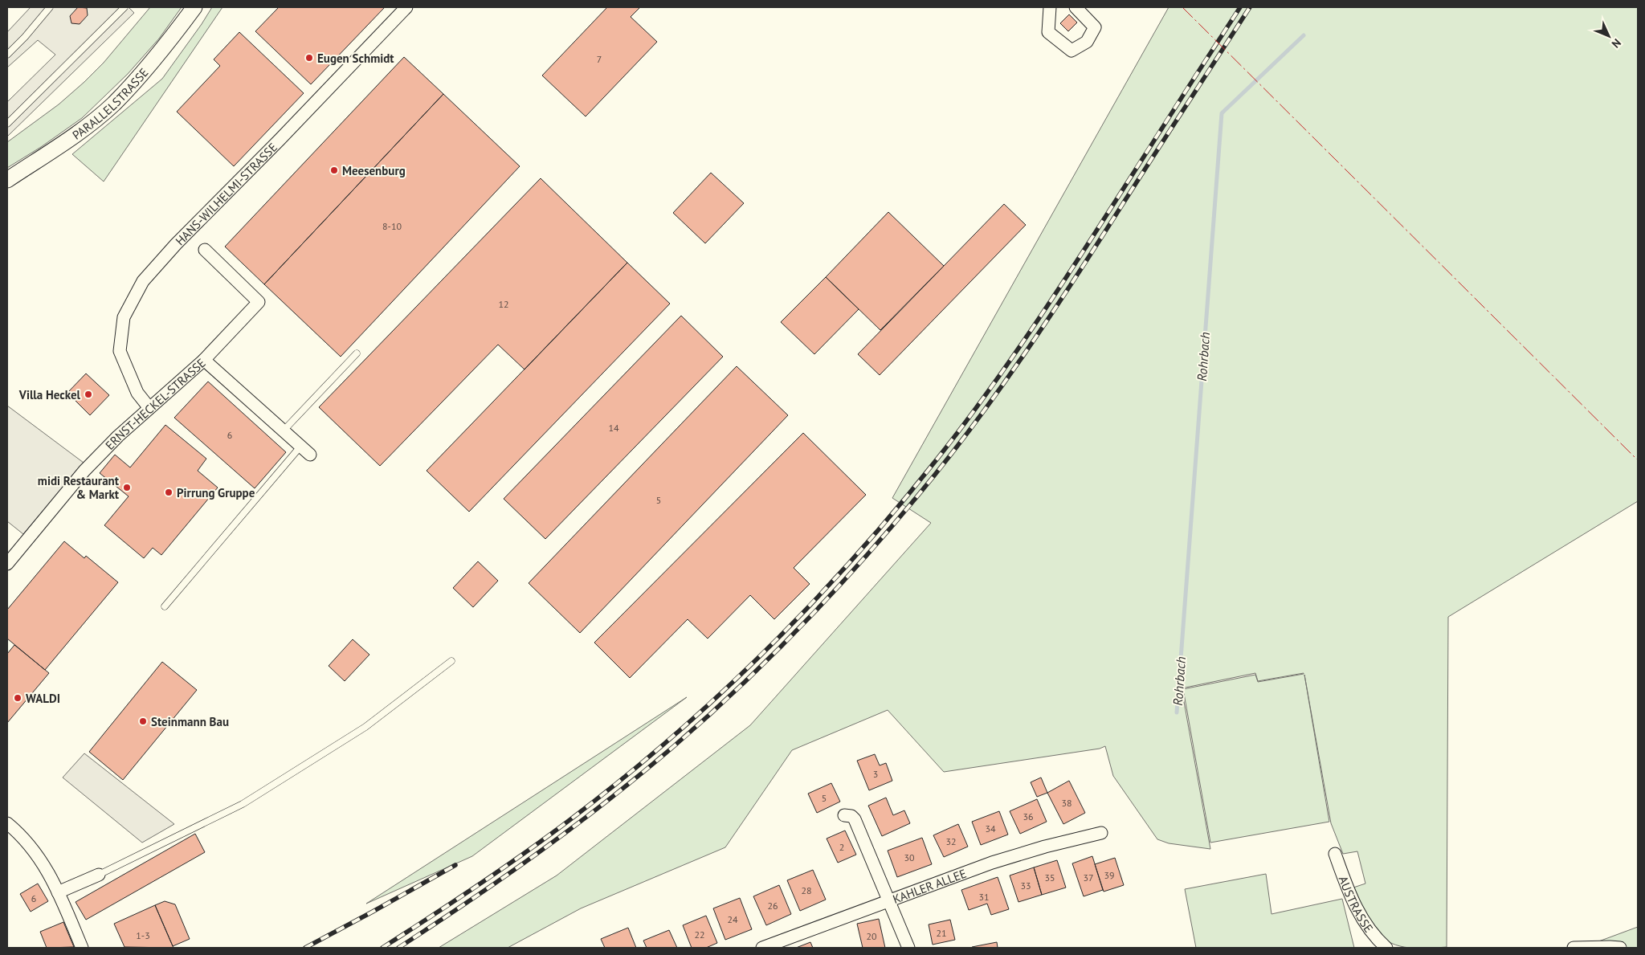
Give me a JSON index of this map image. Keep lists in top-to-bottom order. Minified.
{"streets":{"street":["PARALLELSTRASSE","HANS-WILHELMI-STRASSE","ERNST-HECKEL-STRASSE","KAHLER ALLEE","AUSTRASSE"]},"crossings":[["HANS-WILHELMI-STRASSE","ERNST-HECKEL-STRASSE"]],"water":["Rohrbach"],"places":["Eugen Schmidt","Meesenburg","Villa Heckel","midi Restaurant & Markt","Pirrung Gruppe","WALDI","Steinmann Bau"],"house_numbers":["7","8-10","12","14","6","5","3","5","38","36","34","32","2","30","39","35","37","33","28","31","6","26","24","21","22","1-3","20"],"north":"bottom right"}
